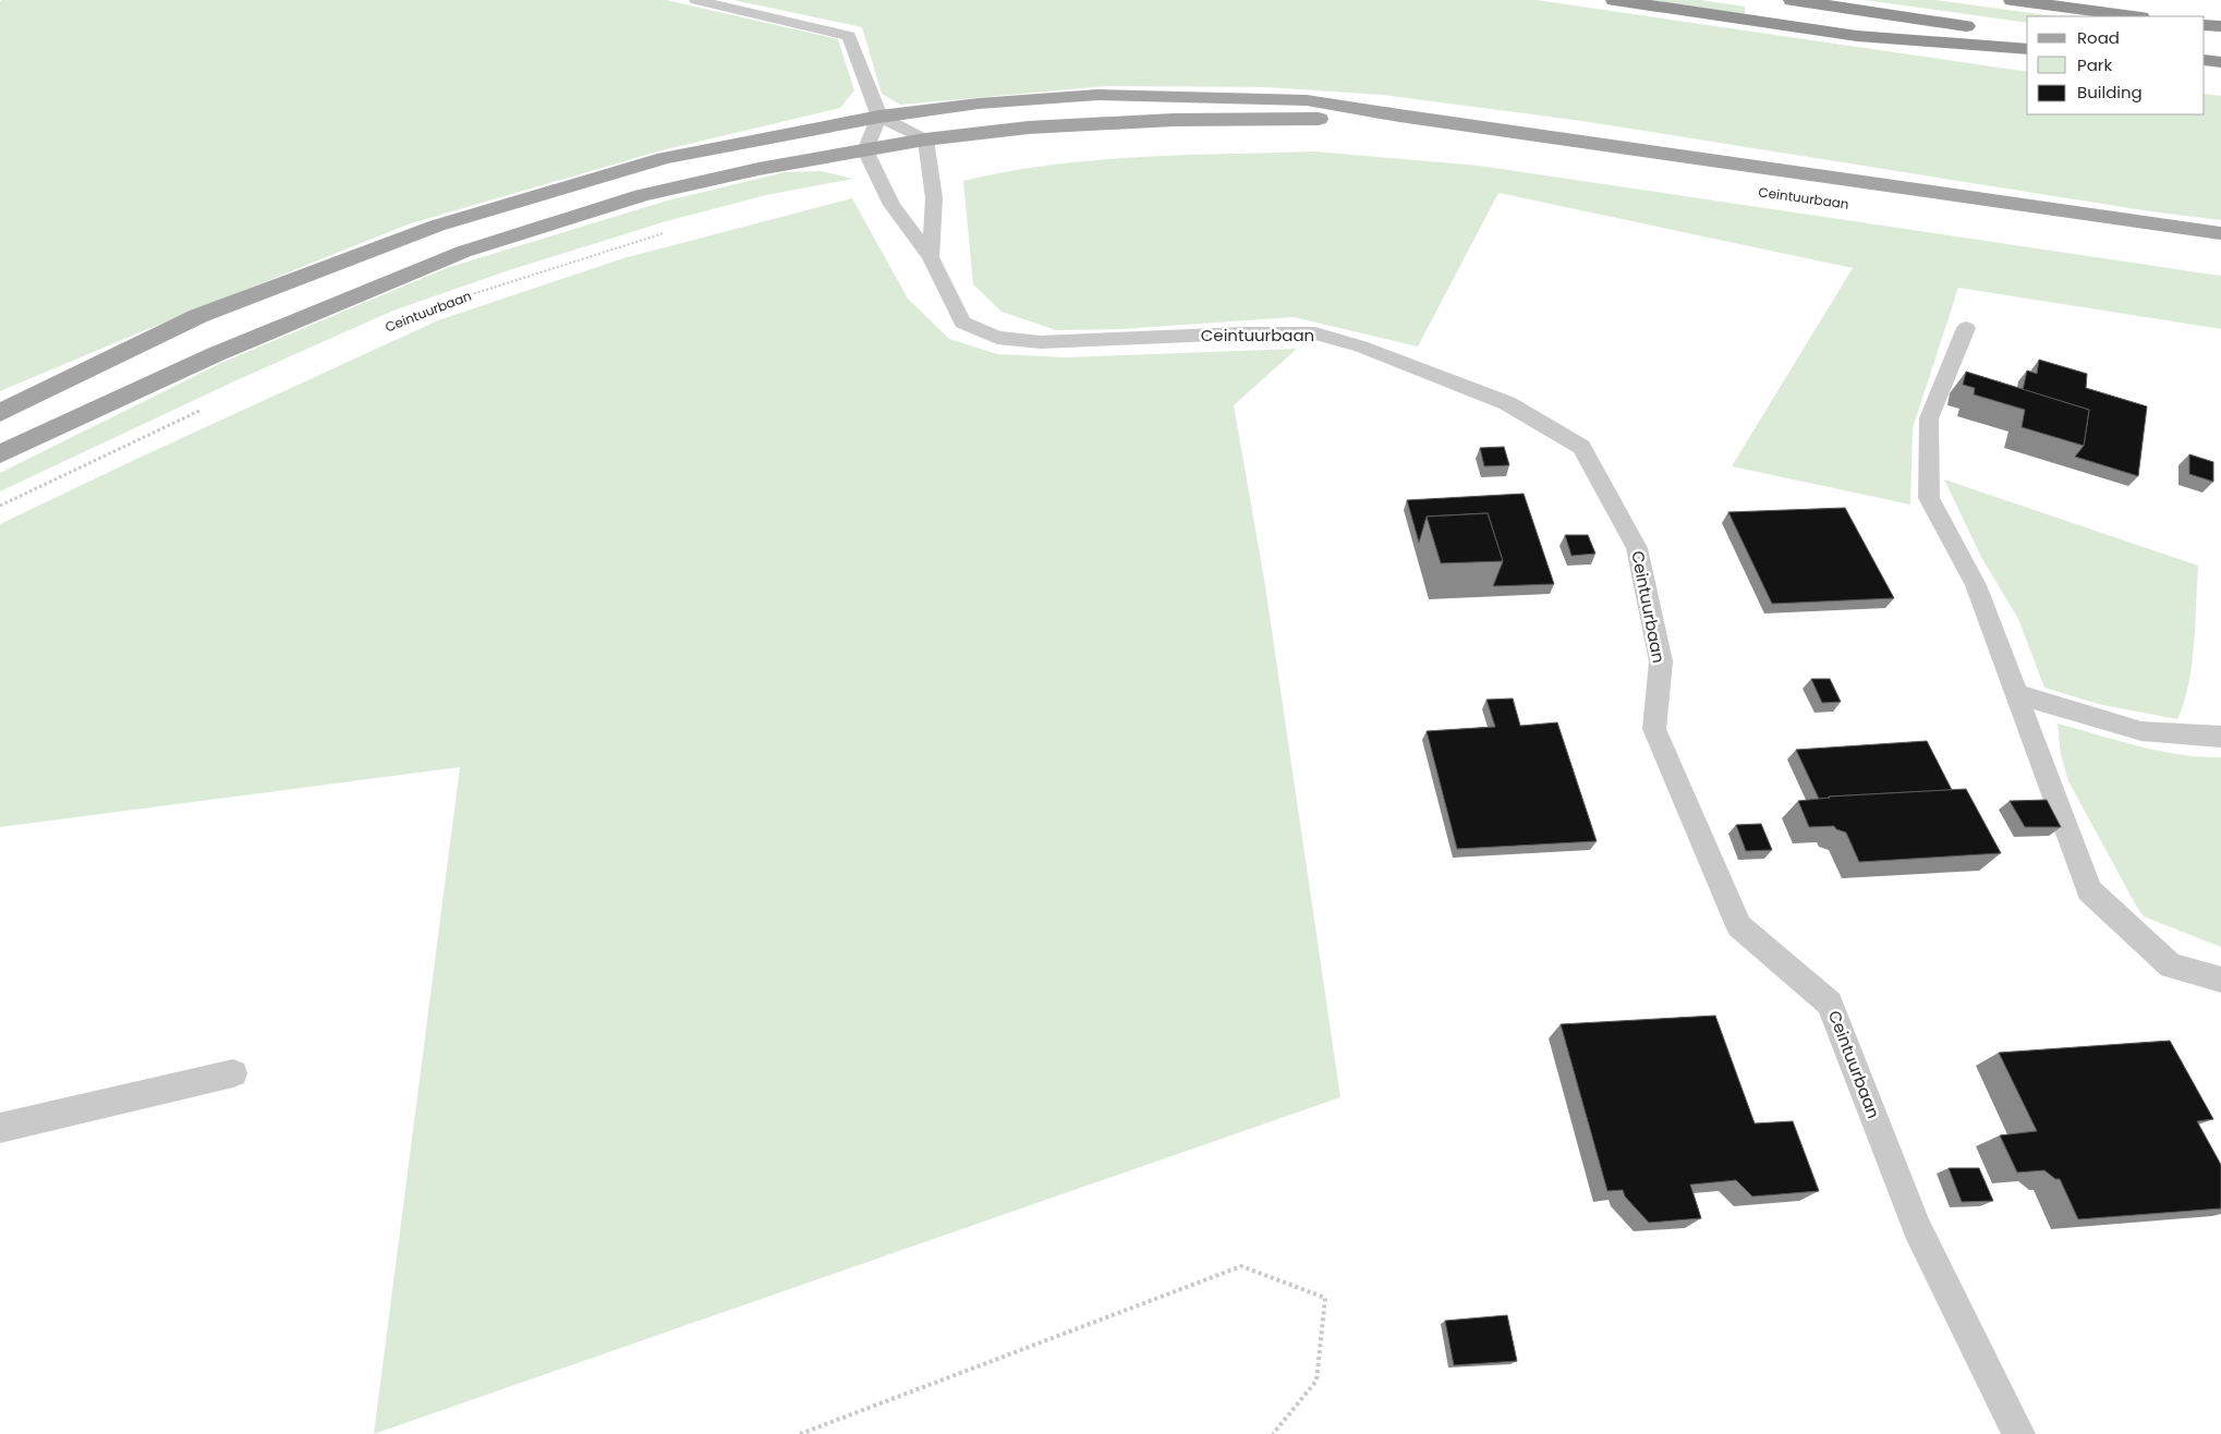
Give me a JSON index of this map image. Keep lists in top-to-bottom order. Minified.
{"streets":{"main road":["Ceintuurbaan"]},"legend":["Road","Park","Building"]}
